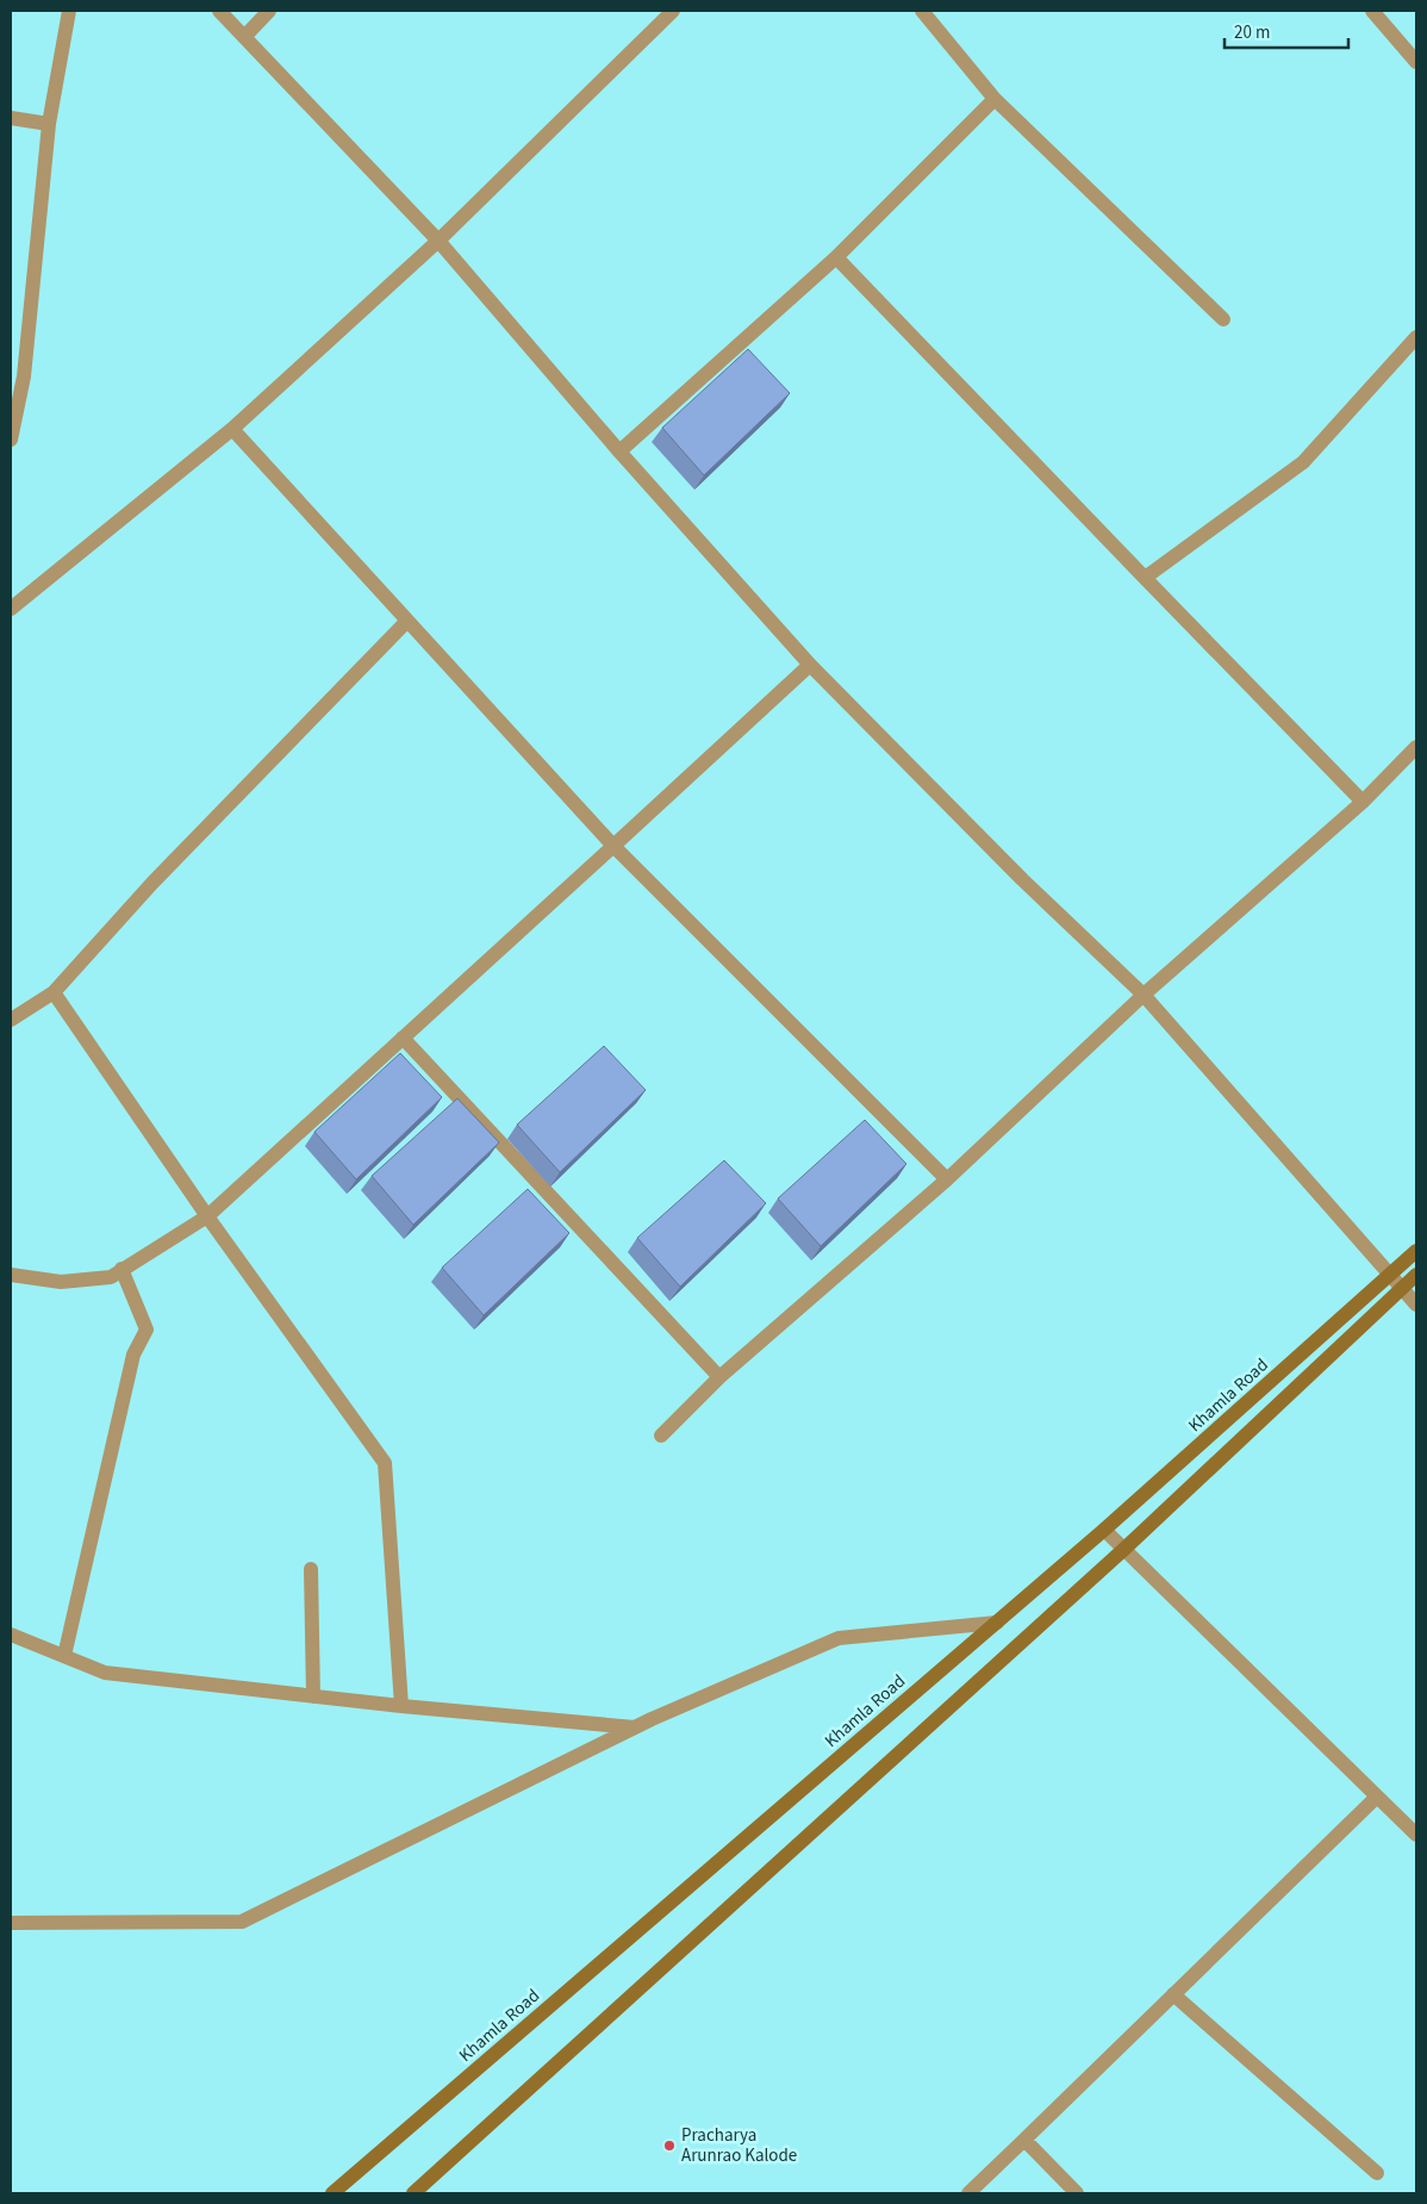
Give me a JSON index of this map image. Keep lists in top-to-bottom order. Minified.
{"streets":{"street":["Khamla Road"]},"places":["Pracharya Arunrao Kalode"],"scale_bar":"20 m"}
